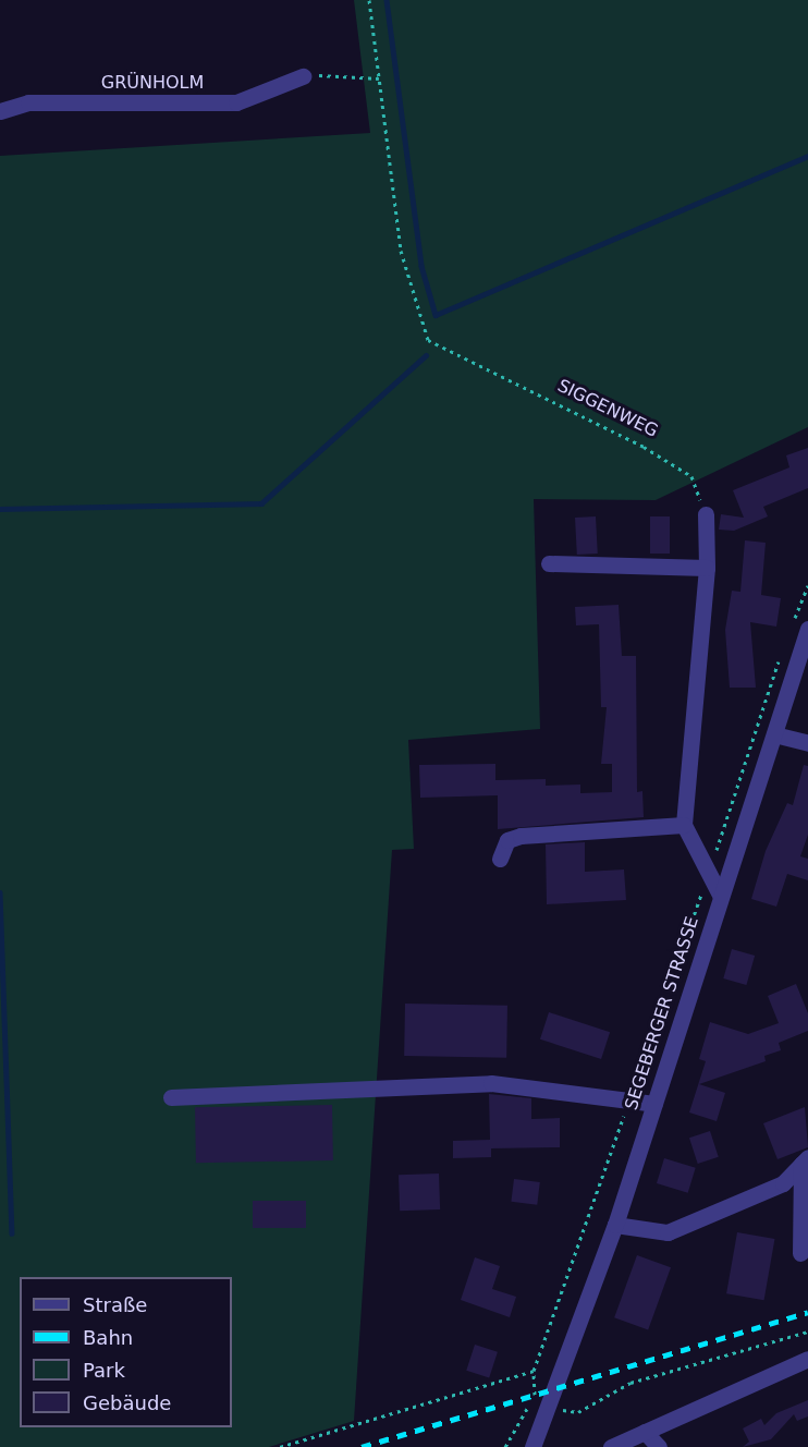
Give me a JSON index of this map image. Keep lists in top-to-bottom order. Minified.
{"streets":{"street":["GRÜNHOLM","SEGEBERGER STRASSE"],"path":["SIGGENWEG"]},"legend":["Straße","Bahn","Park","Gebäude"]}
